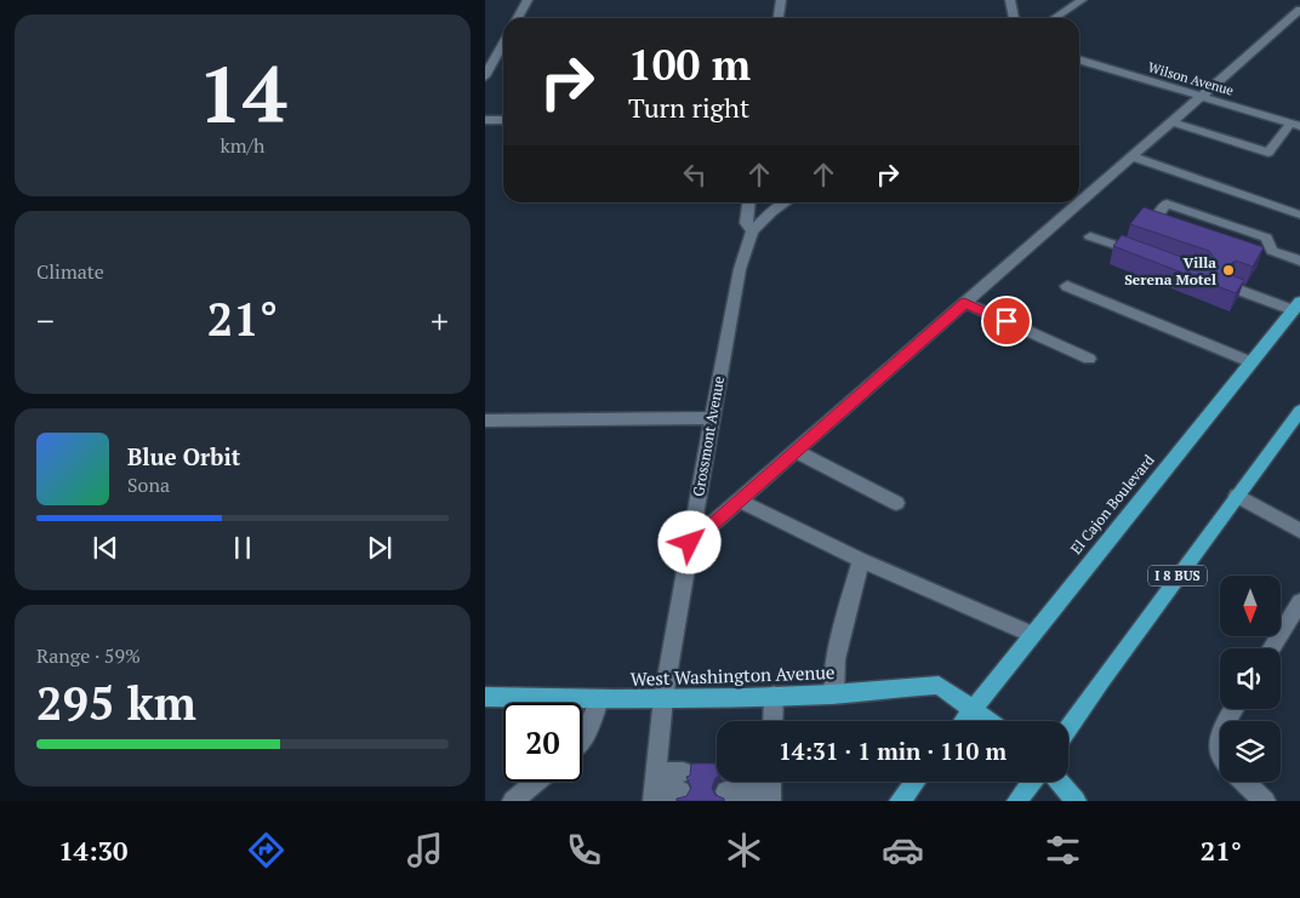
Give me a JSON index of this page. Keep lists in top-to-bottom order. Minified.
{"streets":{"main road":["El Cajon Boulevard","I 8 BUS","West Washington Avenue"],"street":["Wilson Avenue","Grossmont Avenue"]},"crossings":[["Grossmont Avenue","West Washington Avenue"],["El Cajon Boulevard","West Washington Avenue"]],"places":["Villa Serena Motel"],"north":"bottom","page":{"tile":[["14","km/h"],"Climate",["Range · 59%","295 km"]],"turn":["100 m","Turn right"],"heat":["−","21°","+"],"song":["Blue Orbit","Sona"],"limit":"20","trip":"14:31 · 1 min · 110 m","tabs":["14:30","21°"]}}
